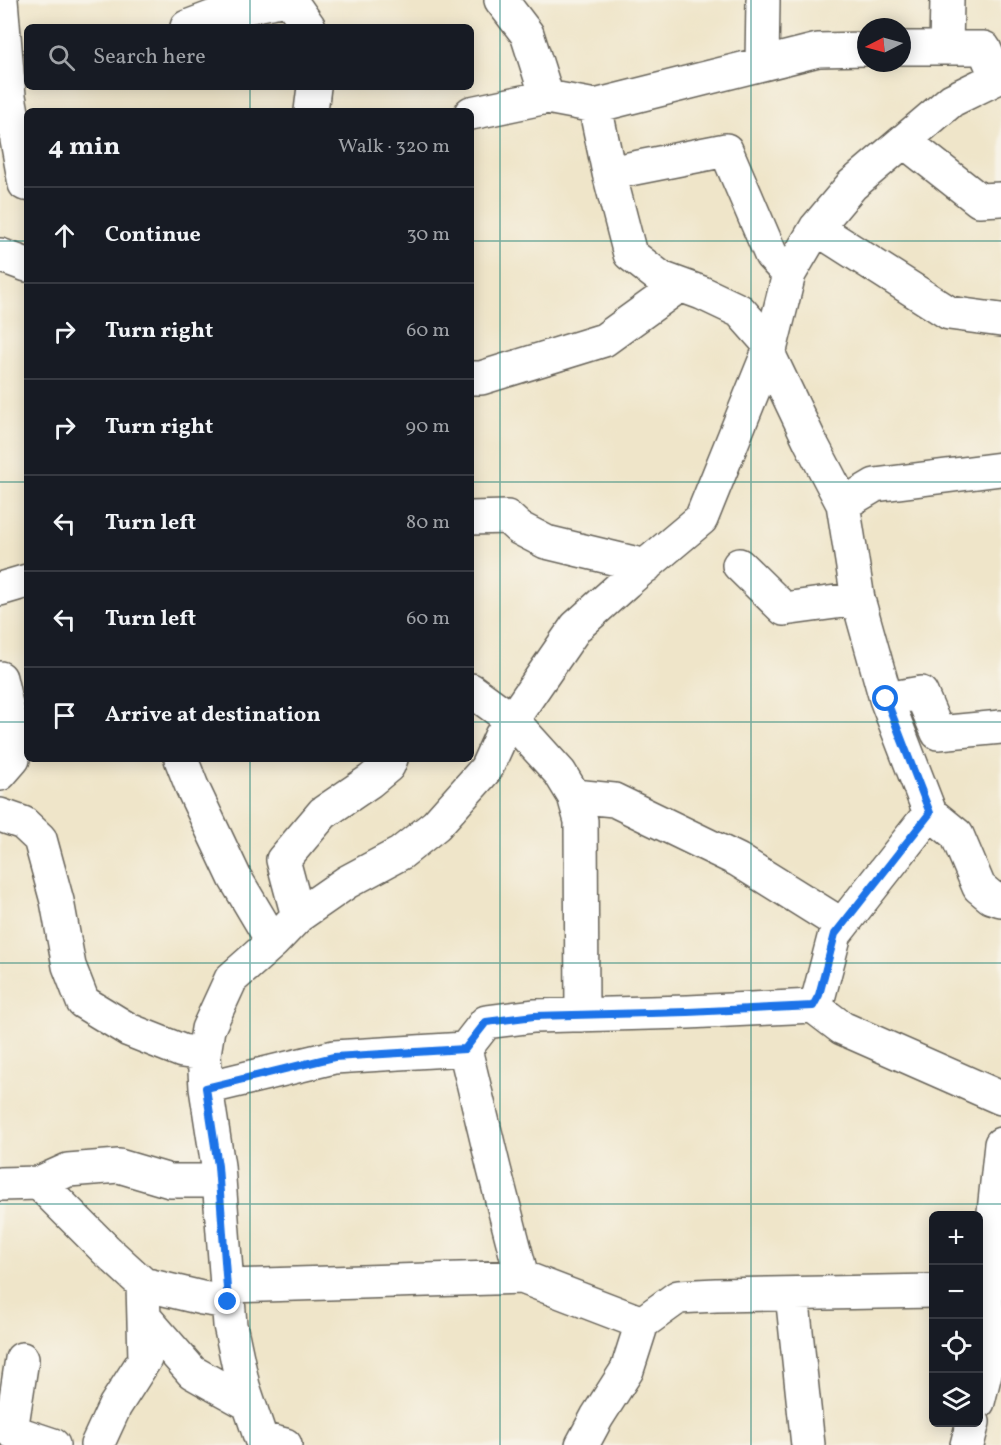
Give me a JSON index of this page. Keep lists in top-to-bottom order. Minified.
{"north":"left","page":{"search":"Search here","heading":["4 min","Walk · 320 m"],"list":[["Continue","30 m"],["Turn right","60 m"],["Turn right","90 m"],["Turn left","80 m"],["Turn left","60 m"],"Arrive at destination"],"map_buttons":["+","−"]}}
